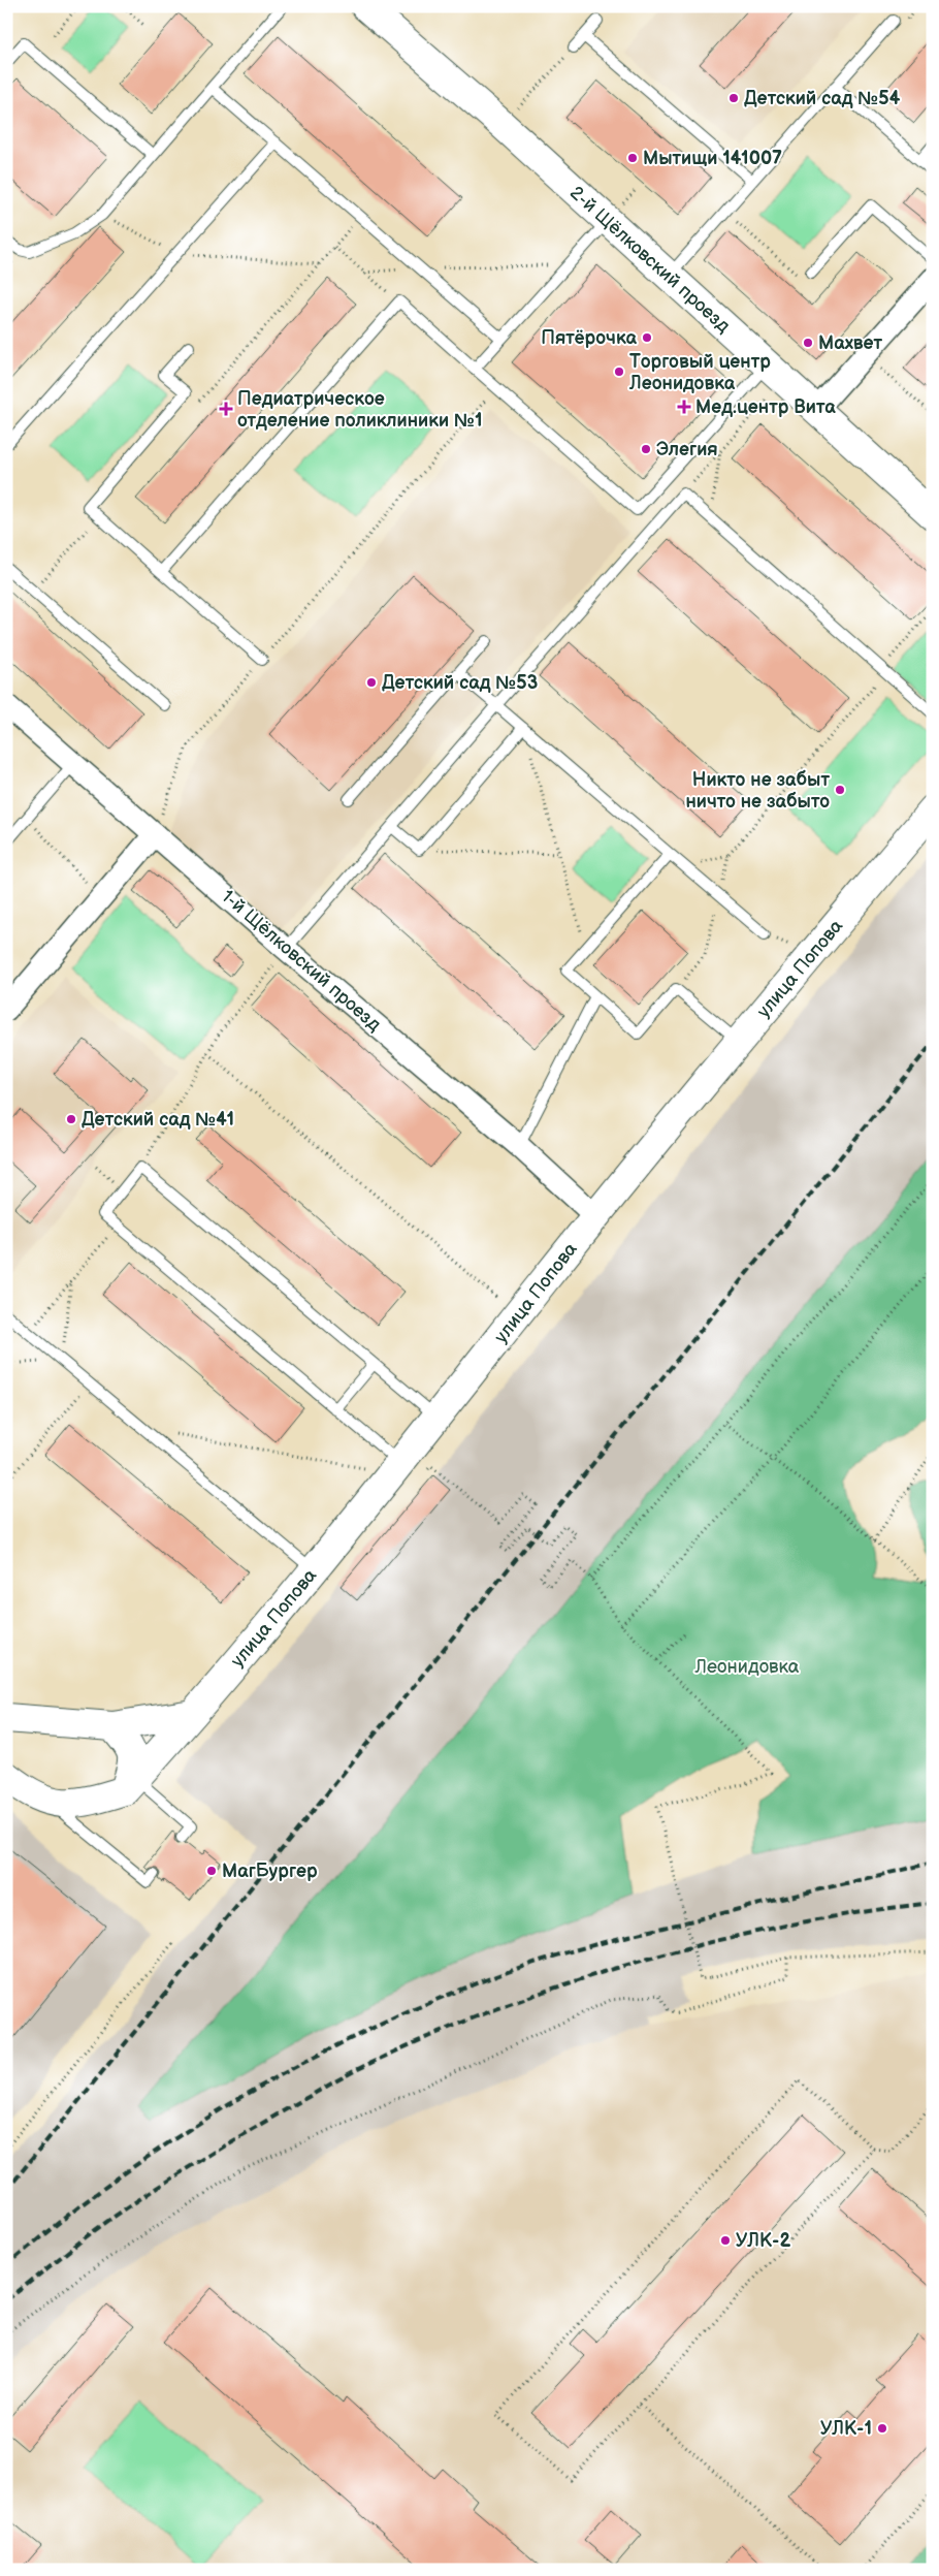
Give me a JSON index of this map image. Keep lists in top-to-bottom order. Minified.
{"streets":{"street":["2-й Щёлковский проезд","1-й Щёлковский проезд","улица Попова"]},"crossings":[["1-й Щёлковский проезд","улица Попова"]],"parks":["Леонидовка"],"places":{"other":["Детский сад №54","Мытищи 141007","Пятёрочка","Махвет","Торговый центр Леонидовка","Элегия","Детский сад №53","Никто не забыт ничто не забыто","Детский сад №41","МагБургер","УЛК-2","УЛК-1"],"health":["Мед.центр Вита","Педиатрическое отделение поликлиники №1"]}}
